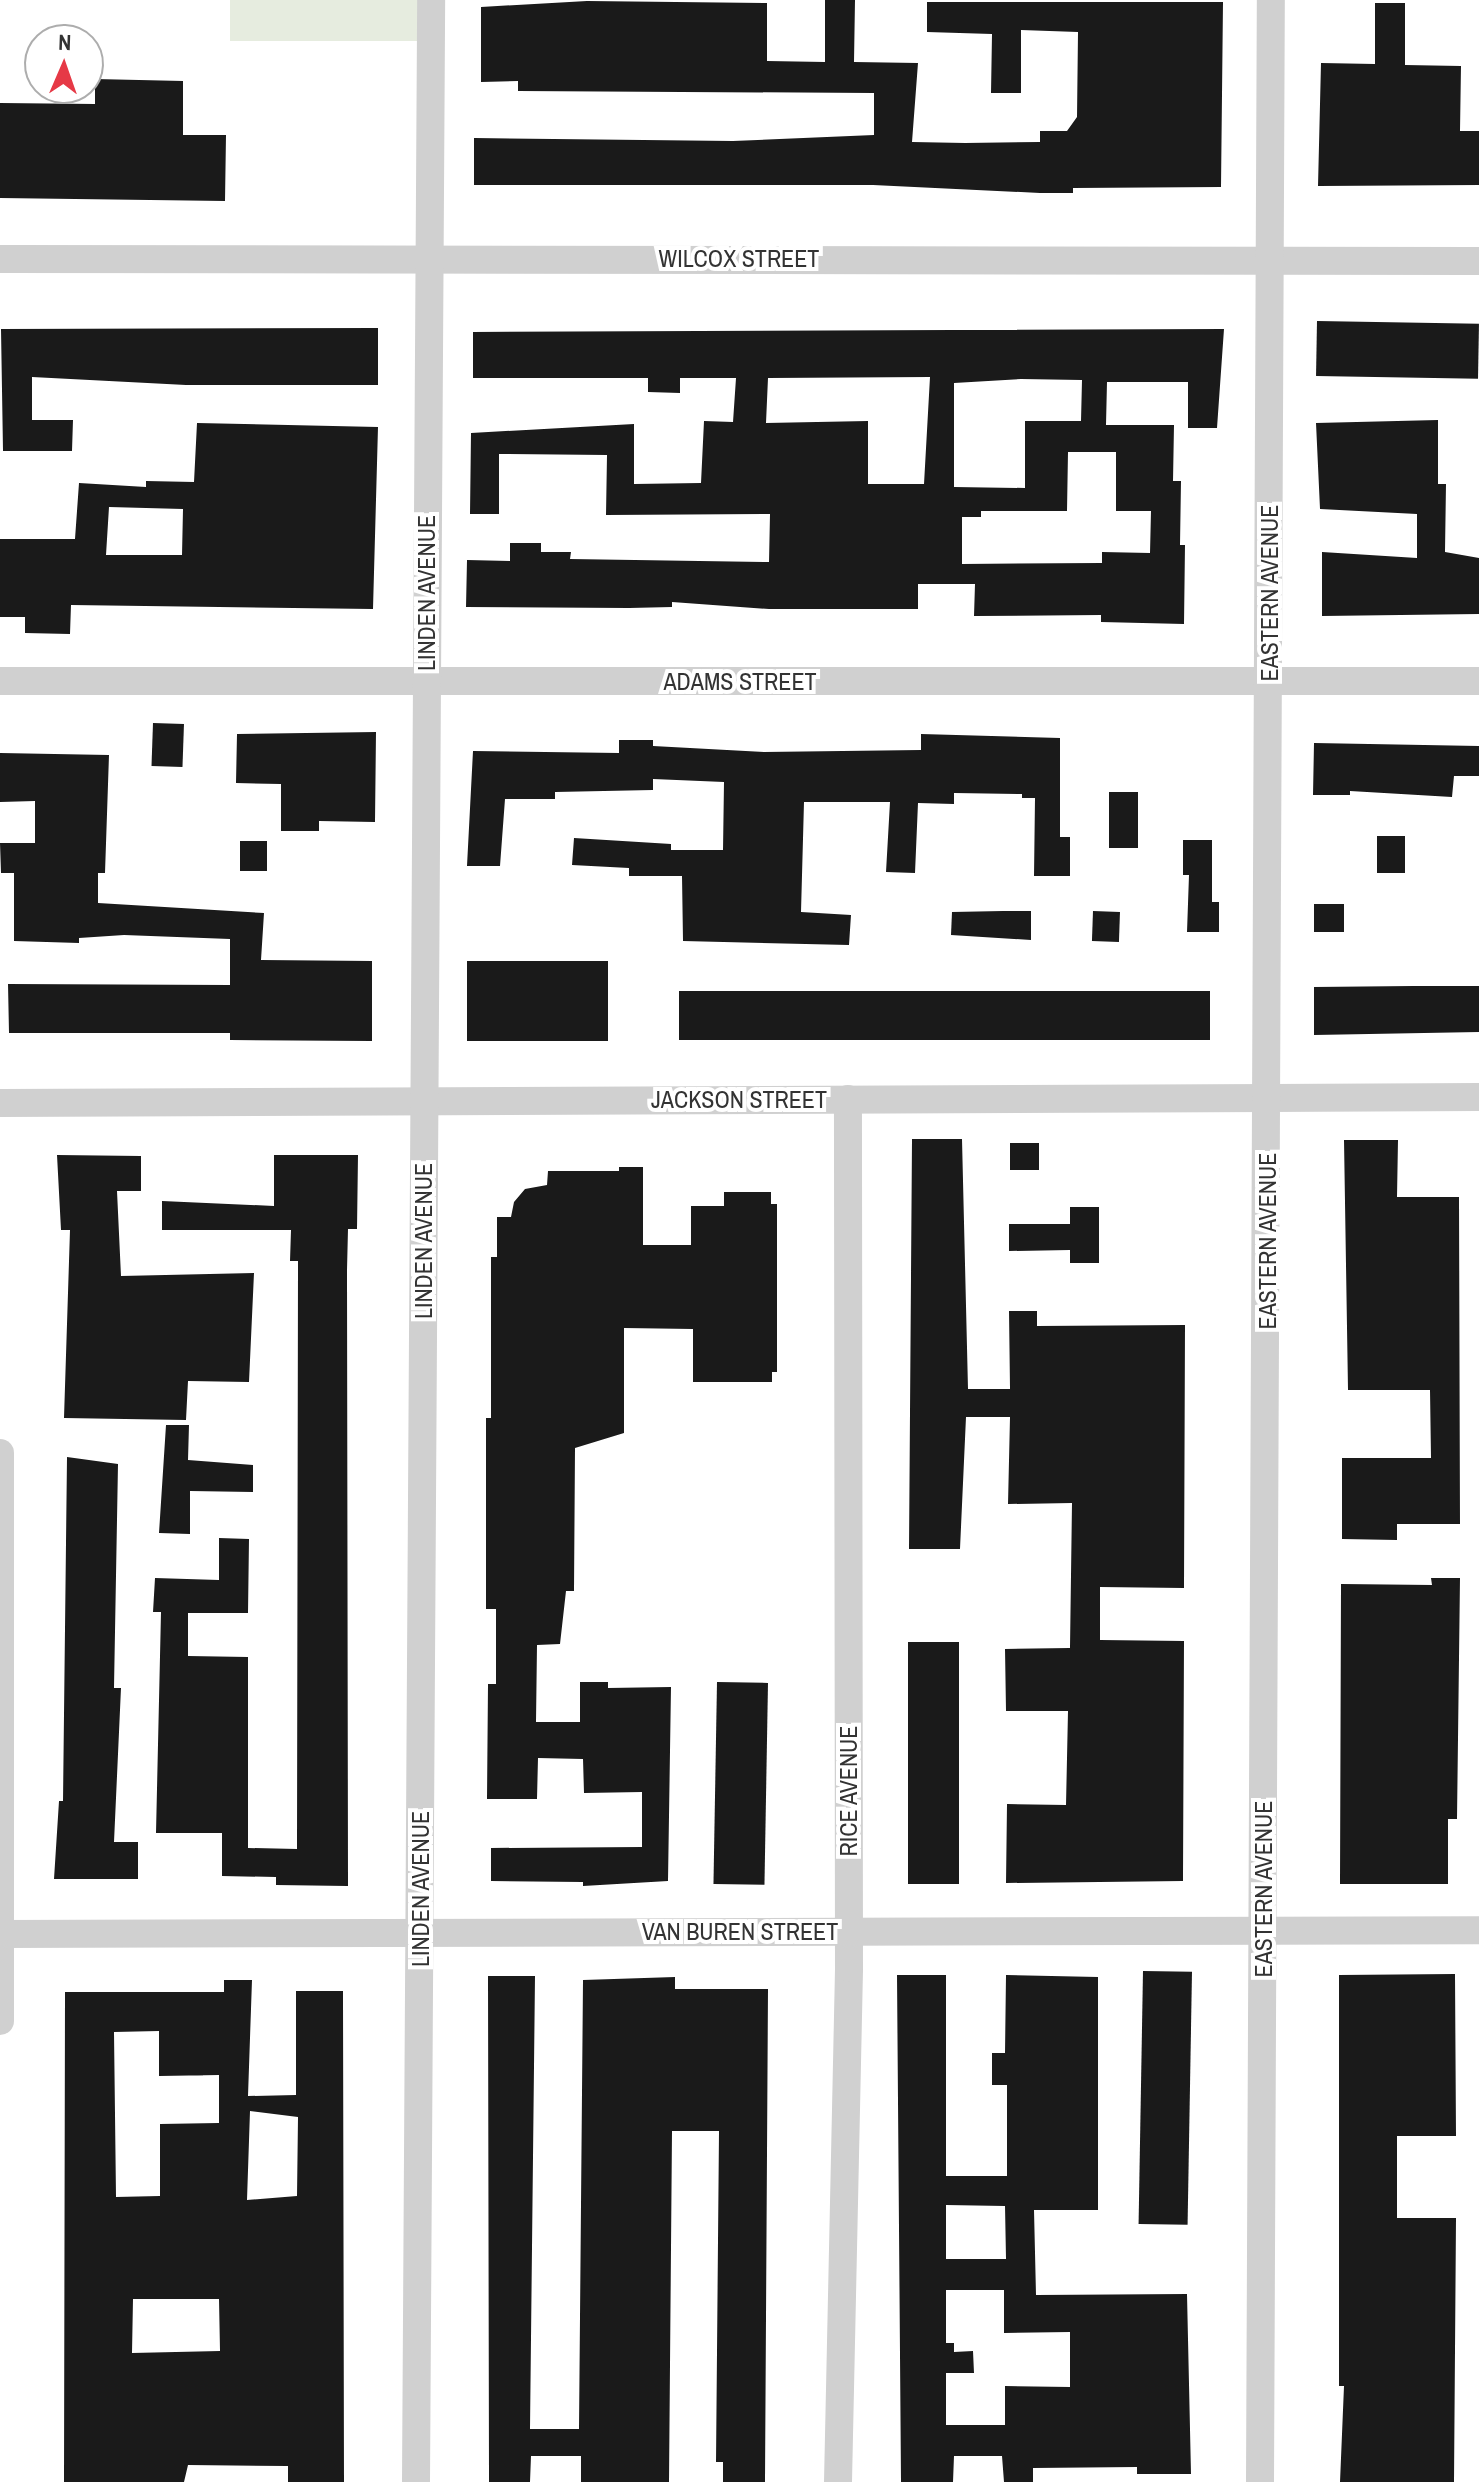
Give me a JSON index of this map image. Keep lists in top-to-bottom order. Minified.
{"streets":{"street":["WILCOX STREET","LINDEN AVENUE","EASTERN AVENUE","ADAMS STREET","JACKSON STREET","RICE AVENUE","VAN BUREN STREET"]},"crossings":[["WILCOX STREET","LINDEN AVENUE"],["WILCOX STREET","EASTERN AVENUE"],["LINDEN AVENUE","ADAMS STREET"],["LINDEN AVENUE","JACKSON STREET"],["LINDEN AVENUE","VAN BUREN STREET"],["EASTERN AVENUE","ADAMS STREET"],["EASTERN AVENUE","JACKSON STREET"],["EASTERN AVENUE","VAN BUREN STREET"],["JACKSON STREET","RICE AVENUE"],["RICE AVENUE","VAN BUREN STREET"]],"north":"top"}
